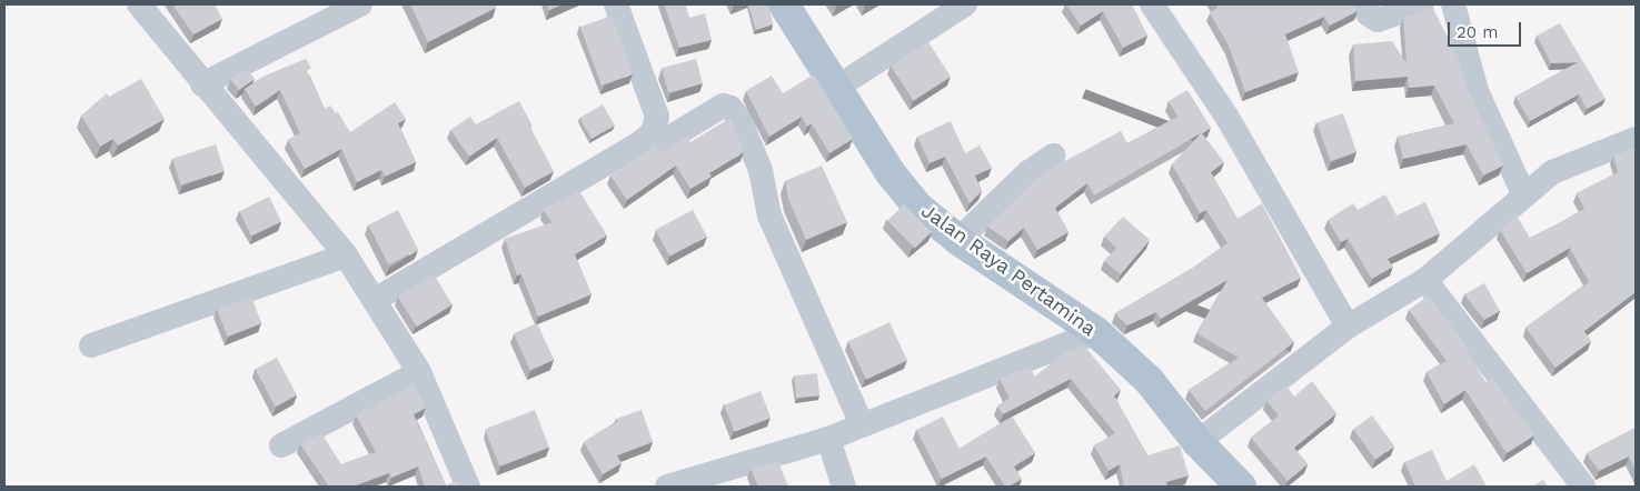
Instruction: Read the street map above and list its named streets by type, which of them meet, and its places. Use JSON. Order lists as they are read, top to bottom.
{
  "streets": {
    "main road": ["Jalan Raya Pertamina"]
  },
  "scale_bar": "20 m"
}
